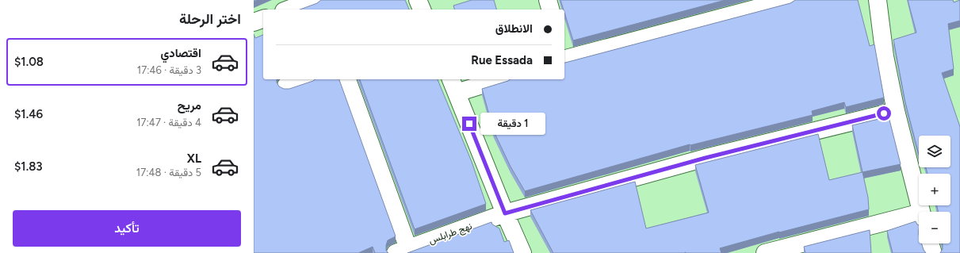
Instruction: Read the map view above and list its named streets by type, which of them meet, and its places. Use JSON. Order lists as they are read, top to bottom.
{
  "streets": {
    "street": ["نهج طرابلس"]
  },
  "page": {
    "heading": "اختر الرحلة",
    "banner": ["الانطلاق", "Rue Essada"],
    "list": [
      {
        "name": "اقتصادي",
        "note": "3 دقيقة · 17:46",
        "value": "$1.08"
      },
      {
        "name": "مريح",
        "note": "4 دقيقة · 17:47",
        "value": "$1.46"
      },
      {
        "name": "XL",
        "note": "5 دقيقة · 17:48",
        "value": "$1.83"
      }
    ],
    "bubble": "1 دقيقة",
    "map_buttons": ["+", "−"],
    "buttons": "تأكيد"
  }
}
